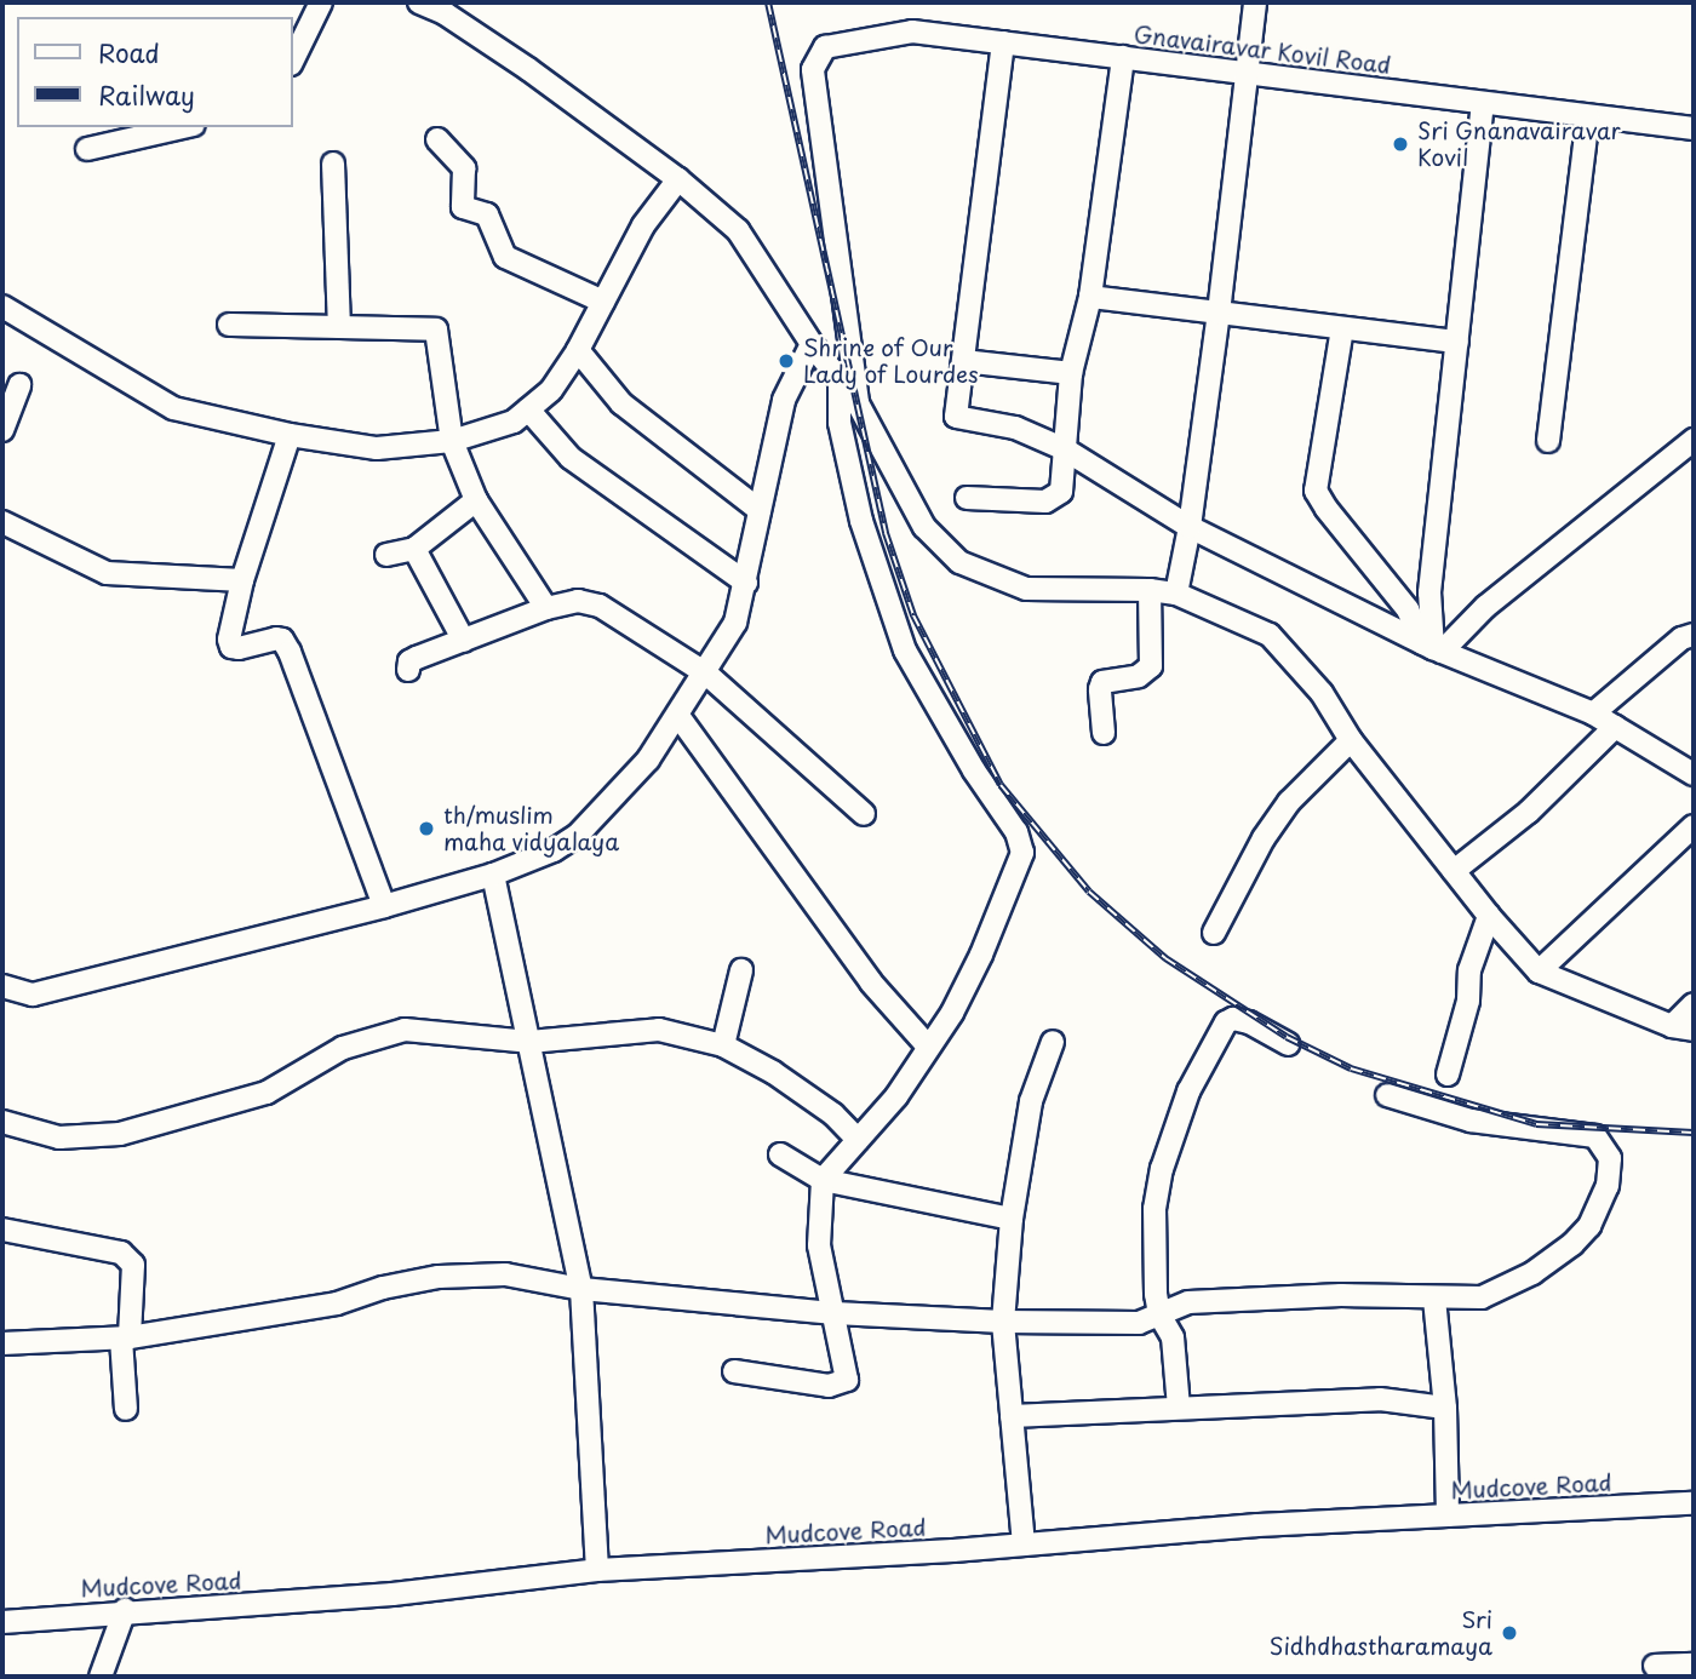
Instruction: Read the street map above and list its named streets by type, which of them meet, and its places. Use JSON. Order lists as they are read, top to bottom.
{
  "streets": {
    "street": ["Gnavairavar Kovil Road", "Mudcove Road"]
  },
  "places": [
    "Sri Gnanavairavar Kovil",
    "Shrine of Our Lady of Lourdes",
    "th/muslim maha vidyalaya",
    "Sri Sidhdhastharamaya"
  ],
  "legend": ["Road", "Railway"]
}
